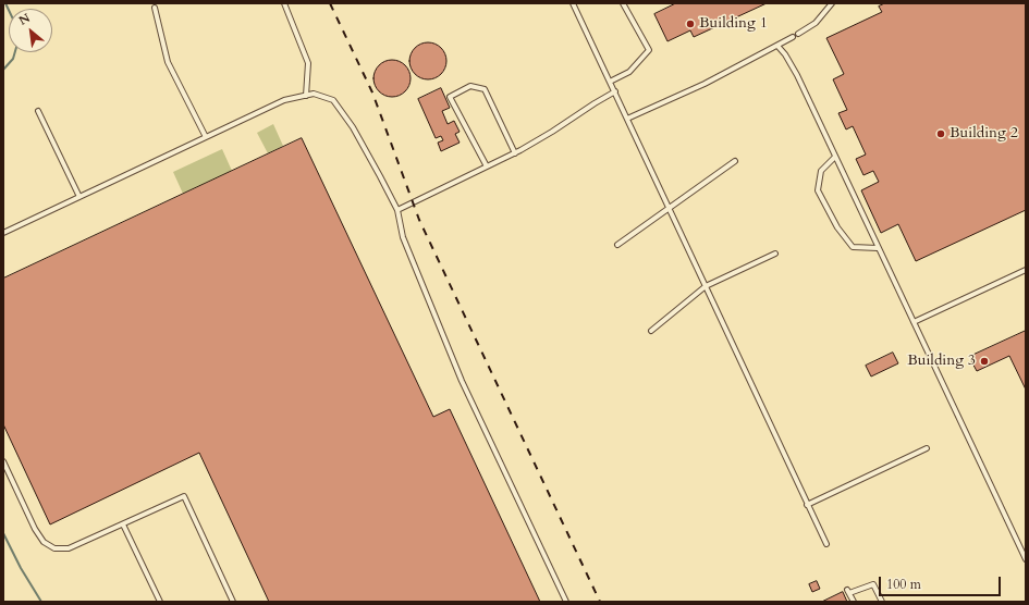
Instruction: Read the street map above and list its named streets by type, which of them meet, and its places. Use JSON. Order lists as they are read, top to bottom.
{
  "places": ["Building 1", "Building 2", "Building 3"],
  "scale_bar": "100 m",
  "north": "top left"
}
